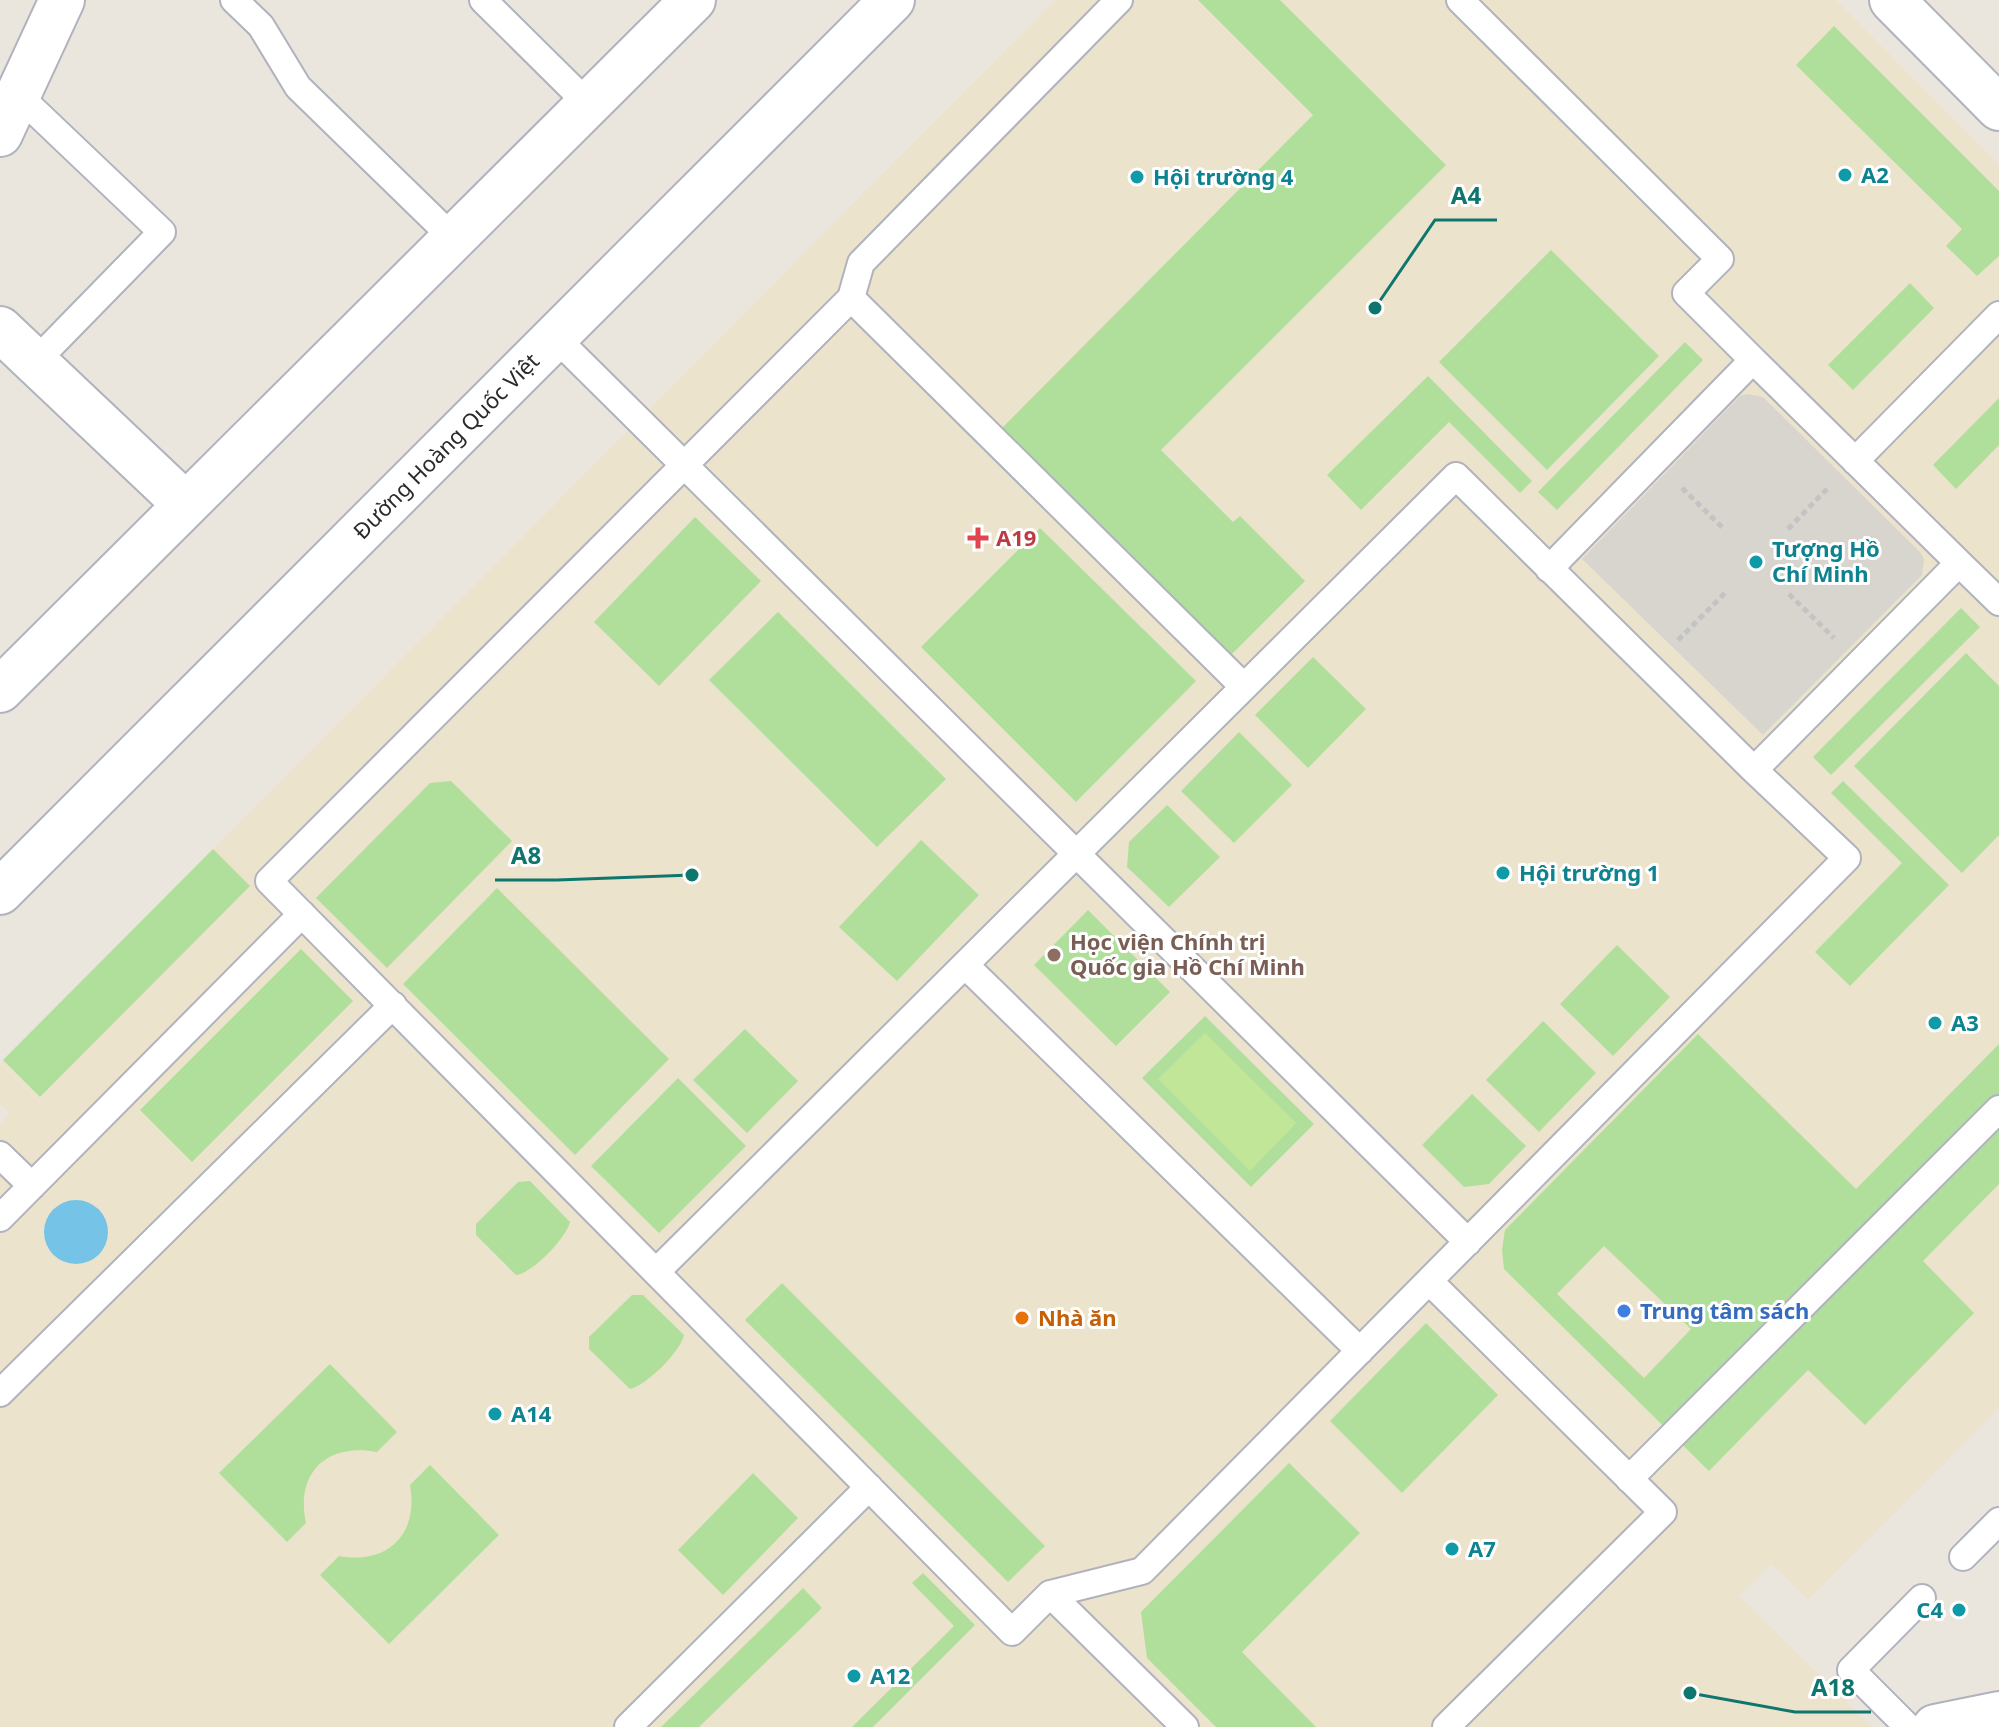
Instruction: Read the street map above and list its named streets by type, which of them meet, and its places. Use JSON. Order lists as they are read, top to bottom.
{
  "streets": {
    "main road": ["Đường Hoàng Quốc Việt"]
  },
  "places": {
    "other": [
      "A2",
      "Hội trường 4",
      "A4",
      "Tượng Hồ Chí Minh",
      "Hội trường 1",
      "A8",
      "Học viện Chính trị Quốc gia Hồ Chí Minh",
      "A3",
      "Trung tâm sách",
      "Nhà ăn",
      "A14",
      "A7",
      "C4",
      "A12",
      "A18"
    ],
    "health": ["A19"]
  }
}
